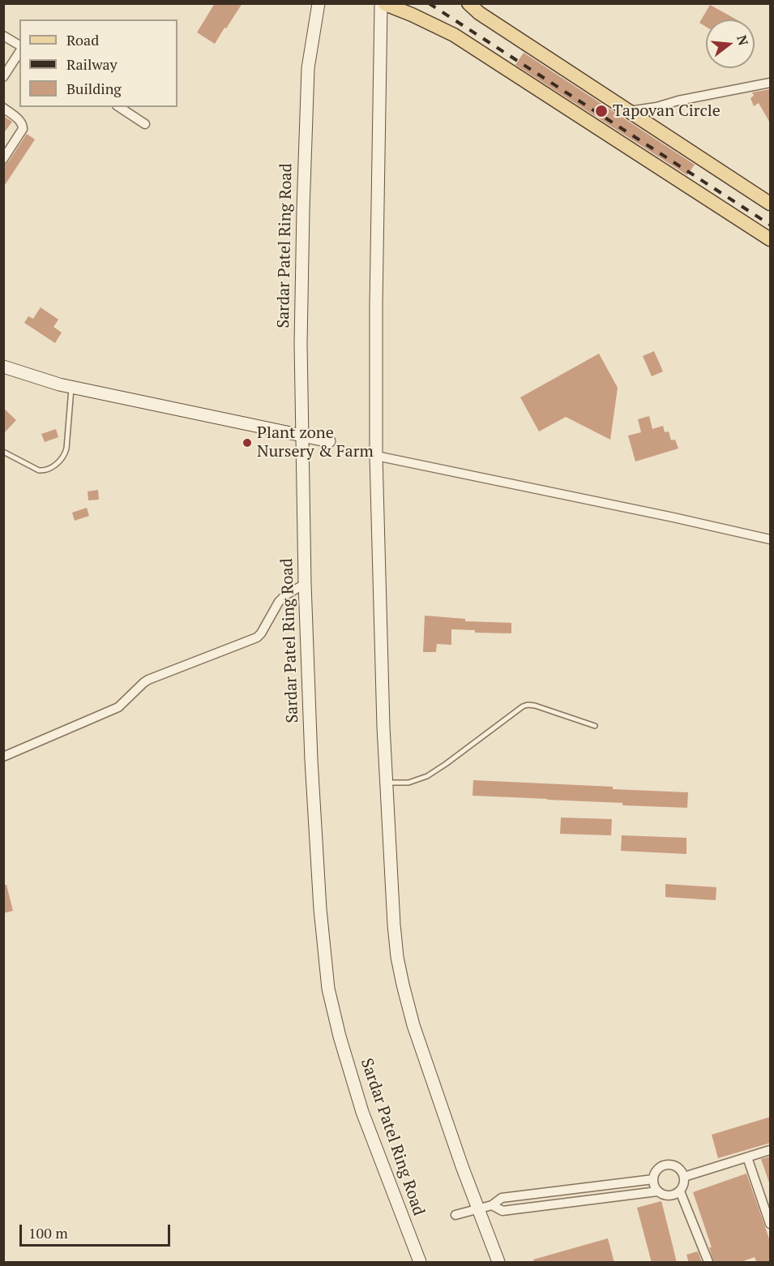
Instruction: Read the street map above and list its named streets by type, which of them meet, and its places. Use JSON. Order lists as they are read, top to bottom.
{
  "streets": {
    "street": ["Sardar Patel Ring Road"]
  },
  "places": ["Tapovan Circle", "Plant zone Nursery & Farm"],
  "legend": ["Road", "Railway", "Building"],
  "scale_bar": "100 m",
  "north": "right"
}
